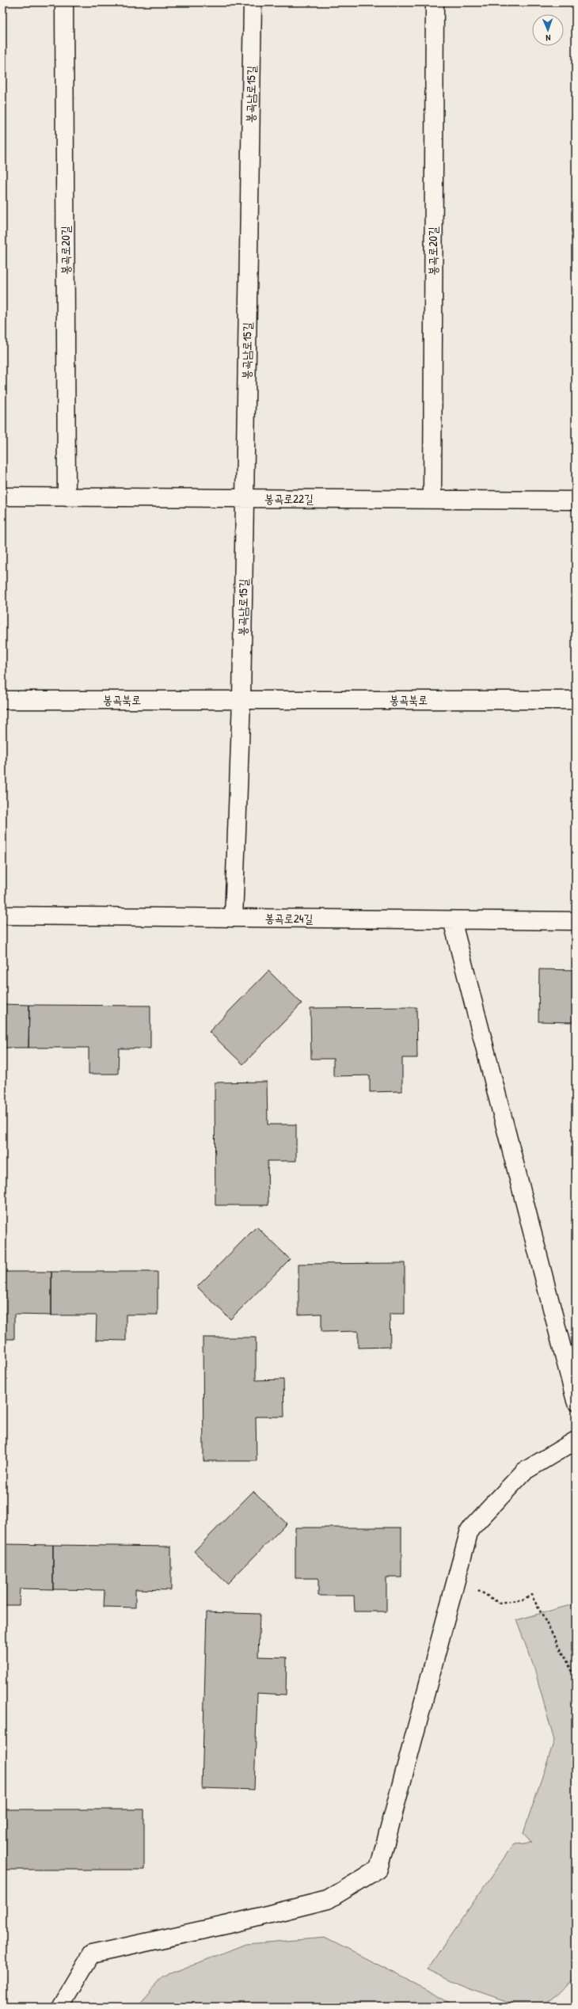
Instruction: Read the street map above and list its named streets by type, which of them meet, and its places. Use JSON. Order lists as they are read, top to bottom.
{
  "streets": {
    "street": [
      "봉곡남로15길",
      "봉곡로20길",
      "봉곡로22길",
      "봉곡북로",
      "봉곡로24길"
    ]
  },
  "crossings": [
    ["봉곡남로15길", "봉곡로22길"],
    ["봉곡남로15길", "봉곡북로"],
    ["봉곡로20길", "봉곡로22길"]
  ],
  "north": "bottom"
}
